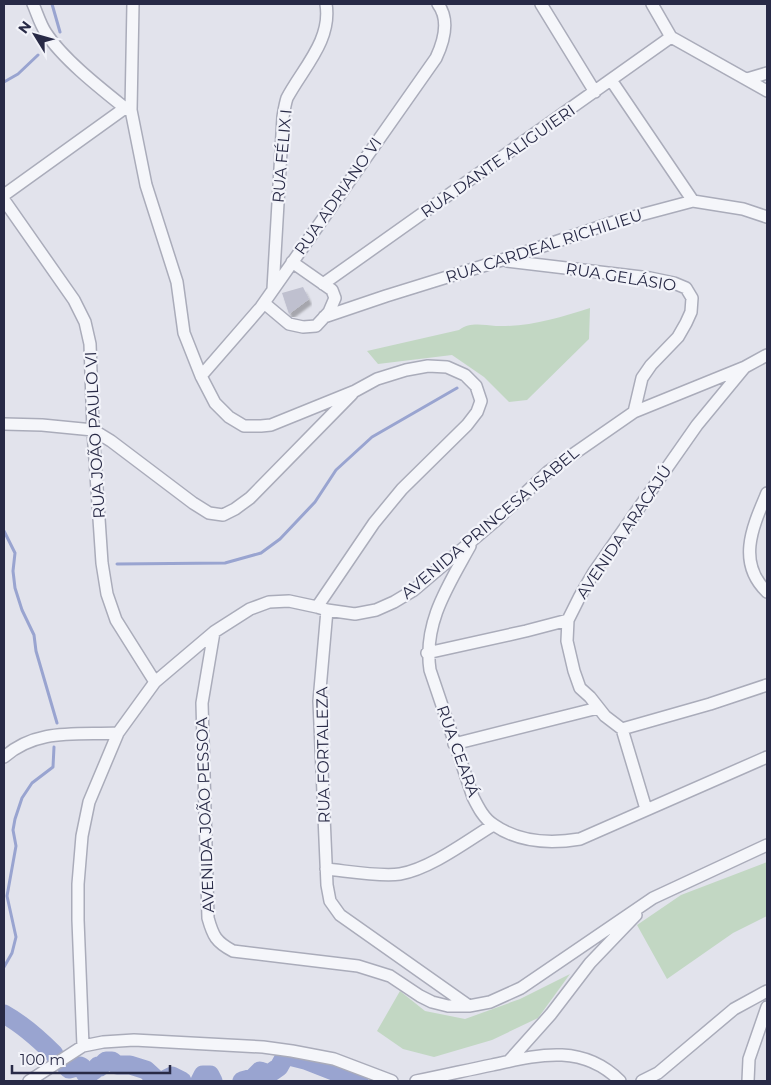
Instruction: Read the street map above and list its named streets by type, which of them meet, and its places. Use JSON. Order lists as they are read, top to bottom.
{
  "streets": {
    "street": [
      "RUA FÉLIX I",
      "RUA DANTE ALIGUIERI",
      "RUA ADRIANO VI",
      "RUA CARDEAL RICHILIEU",
      "RUA GELÁSIO",
      "RUA JOÃO PAULO VI",
      "AVENIDA PRINCESA ISABEL",
      "AVENIDA ARACAJÚ",
      "RUA CEARÁ",
      "RUA FORTALEZA",
      "AVENIDA JOÃO PESSOA"
    ]
  },
  "crossings": [
    ["RUA FÉLIX I", "RUA DANTE ALIGUIERI"],
    ["RUA FÉLIX I", "RUA ADRIANO VI"],
    ["RUA FÉLIX I", "RUA CARDEAL RICHILIEU"],
    ["RUA DANTE ALIGUIERI", "RUA ADRIANO VI"],
    ["RUA DANTE ALIGUIERI", "RUA CARDEAL RICHILIEU"],
    ["RUA ADRIANO VI", "RUA CARDEAL RICHILIEU"],
    ["RUA CARDEAL RICHILIEU", "RUA GELÁSIO"],
    ["RUA GELÁSIO", "AVENIDA PRINCESA ISABEL"],
    ["RUA JOÃO PAULO VI", "AVENIDA PRINCESA ISABEL"],
    ["AVENIDA PRINCESA ISABEL", "AVENIDA ARACAJÚ"],
    ["AVENIDA PRINCESA ISABEL", "RUA CEARÁ"],
    ["AVENIDA PRINCESA ISABEL", "RUA FORTALEZA"],
    ["AVENIDA PRINCESA ISABEL", "AVENIDA JOÃO PESSOA"],
    ["RUA FORTALEZA", "AVENIDA JOÃO PESSOA"]
  ],
  "scale_bar": "100 m",
  "north": "top left"
}
